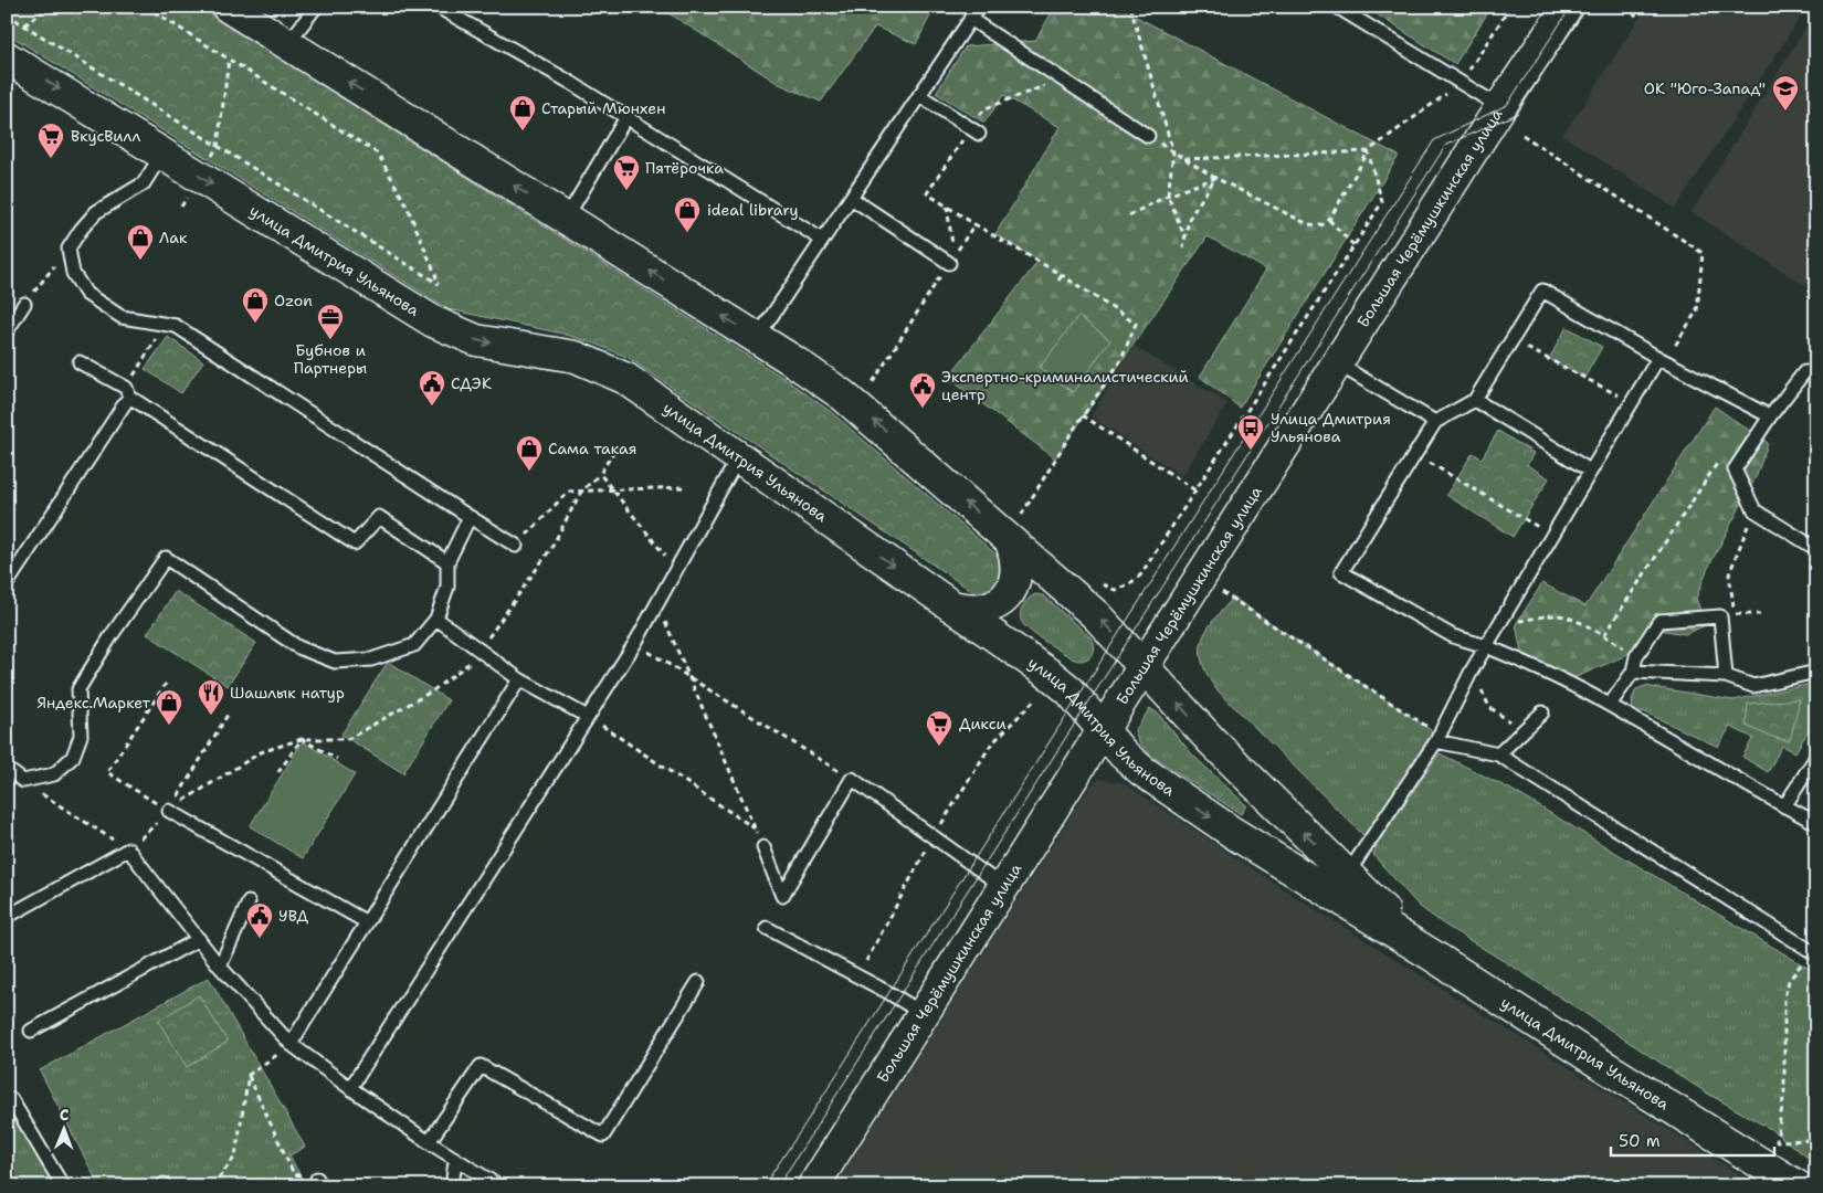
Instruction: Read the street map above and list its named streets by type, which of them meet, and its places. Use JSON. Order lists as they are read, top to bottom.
{
  "streets": {
    "main road": ["Большая Черёмушкинская улица", "улица Дмитрия Ульянова"]
  },
  "crossings": [
    ["Большая Черёмушкинская улица", "улица Дмитрия Ульянова"]
  ],
  "places": {
    "school or university": ["ОК \"Юго-Запад\""],
    "shop": [
      "Старый Мюнхен",
      "ideal library",
      "Лак",
      "Ozon",
      "Сама такая",
      "Яндекс.Маркет"
    ],
    "supermarket": ["ВкусВилл", "Пятёрочка", "Дикси"],
    "office": ["Бубнов и Партнеры"],
    "public building": ["СДЭК", "Экспертно-криминалистический центр", "УВД"],
    "bus stop": ["Улица Дмитрия Ульянова"],
    "restaurant": ["Шашлык натур"]
  },
  "scale_bar": "50 m",
  "north": "top"
}
